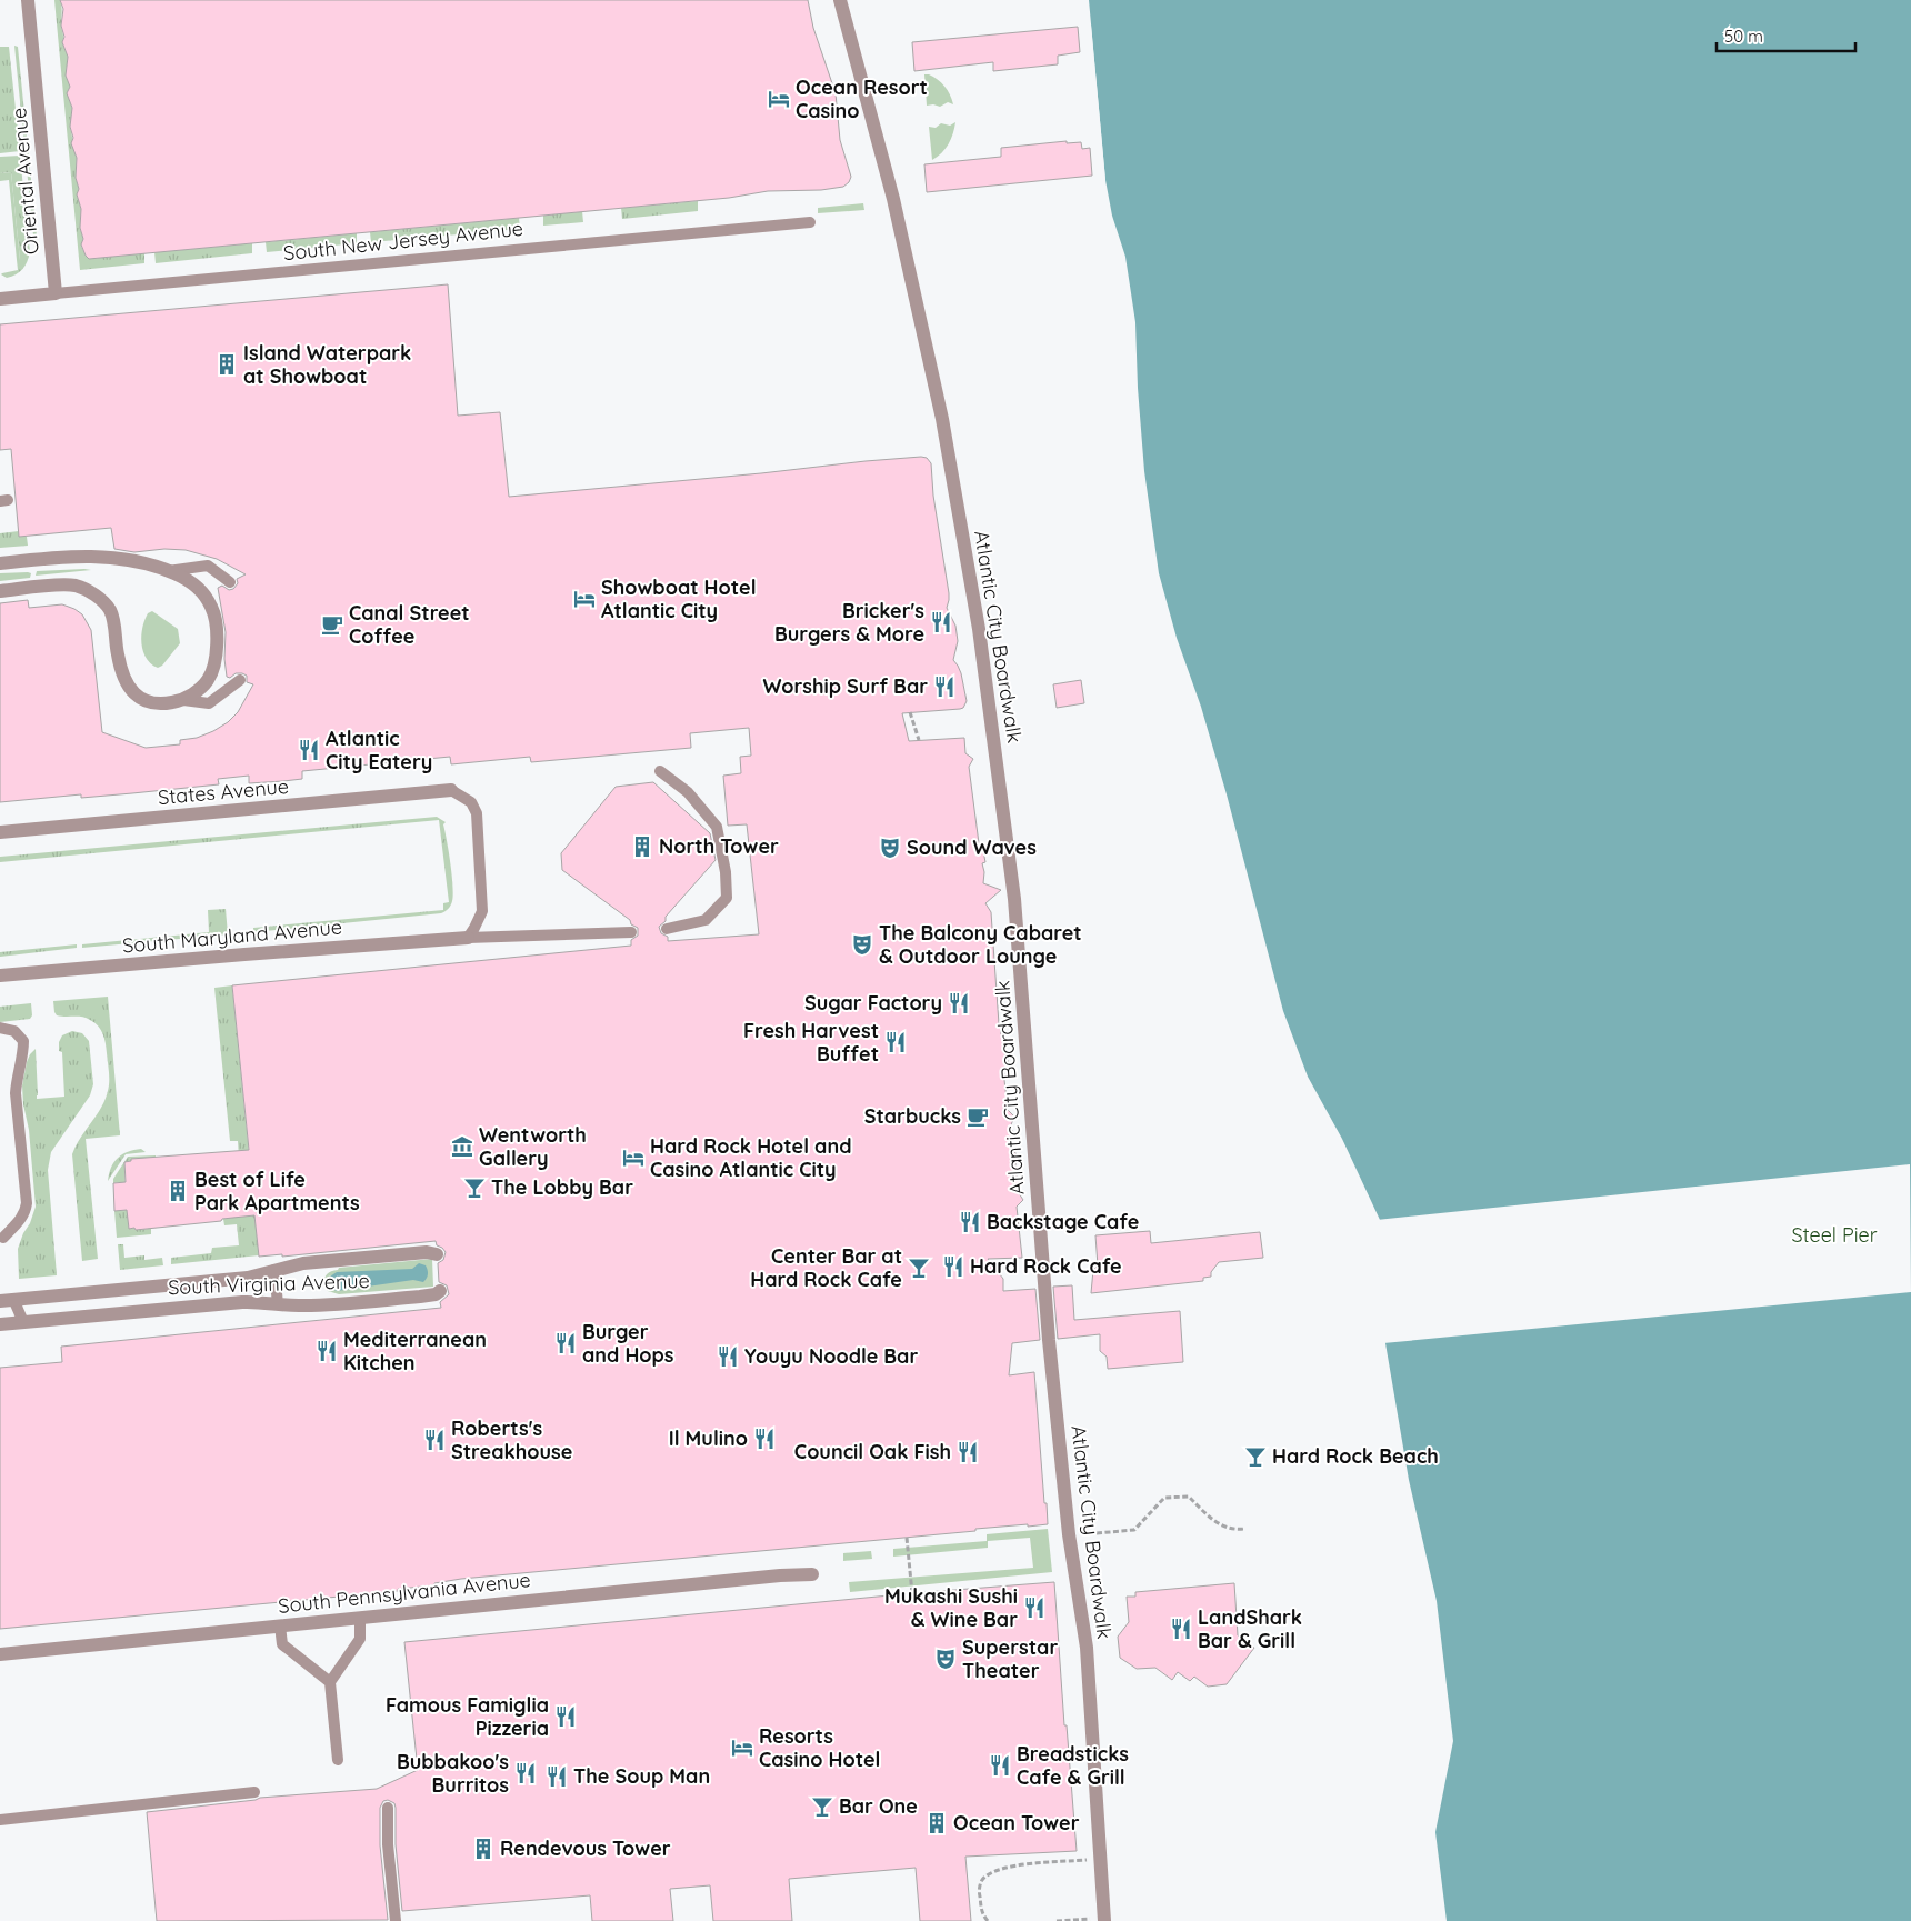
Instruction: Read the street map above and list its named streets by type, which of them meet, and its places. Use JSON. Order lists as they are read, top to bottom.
{
  "streets": {
    "street": [
      "Oriental Avenue",
      "South New Jersey Avenue",
      "Atlantic City Boardwalk",
      "States Avenue",
      "South Maryland Avenue",
      "South Virginia Avenue",
      "South Pennsylvania Avenue"
    ]
  },
  "crossings": [
    ["Oriental Avenue", "South New Jersey Avenue"]
  ],
  "parks": ["Steel Pier"],
  "places": {
    "hotel": [
      "Ocean Resort Casino",
      "Showboat Hotel Atlantic City",
      "Hard Rock Hotel and Casino Atlantic City",
      "Resorts Casino Hotel"
    ],
    "building": [
      "Island Waterpark at Showboat",
      "North Tower",
      "Best of Life Park Apartments",
      "Ocean Tower",
      "Rendevous Tower"
    ],
    "restaurant": [
      "Bricker's Burgers & More",
      "Worship Surf Bar",
      "Atlantic City Eatery",
      "Sugar Factory",
      "Fresh Harvest Buffet",
      "Backstage Cafe",
      "Hard Rock Cafe",
      "Burger and Hops",
      "Mediterranean Kitchen",
      "Youyu Noodle Bar",
      "Il Mulino",
      "Roberts's Streakhouse",
      "Council Oak Fish",
      "Mukashi Sushi & Wine Bar",
      "LandShark Bar & Grill",
      "Famous Famiglia Pizzeria",
      "Breadsticks Cafe & Grill",
      "Bubbakoo's Burritos",
      "The Soup Man"
    ],
    "cafe": ["Canal Street Coffee", "Starbucks"],
    "theatre": ["Sound Waves", "The Balcony Cabaret & Outdoor Lounge", "Superstar Theater"],
    "museum": ["Wentworth Gallery"],
    "bar": [
      "The Lobby Bar",
      "Center Bar at Hard Rock Cafe",
      "Hard Rock Beach",
      "Bar One"
    ]
  },
  "scale_bar": "50 m"
}
